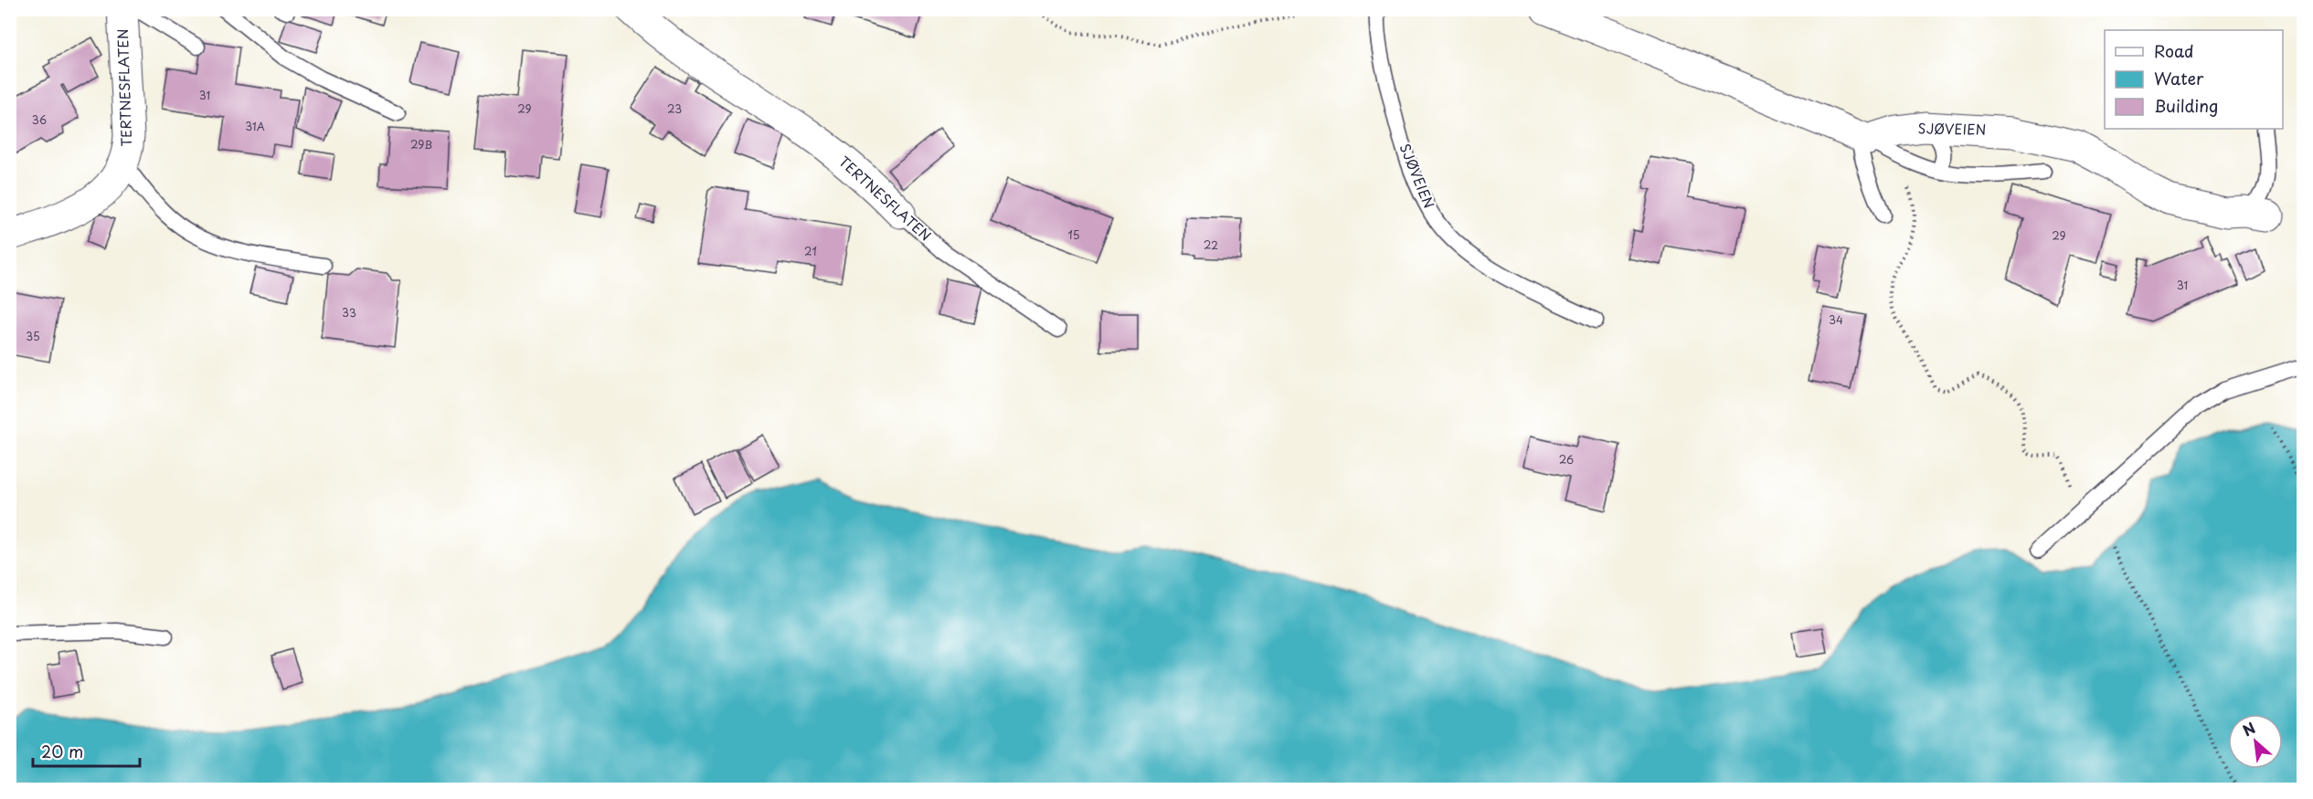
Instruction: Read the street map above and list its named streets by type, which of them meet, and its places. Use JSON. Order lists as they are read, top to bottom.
{
  "streets": {
    "street": ["TERTNESFLATEN", "SJØVEIEN"]
  },
  "house_numbers": [
    "31",
    "29",
    "23",
    "36",
    "31A",
    "29B",
    "15",
    "29",
    "22",
    "21",
    "31",
    "33",
    "34",
    "35",
    "26"
  ],
  "legend": ["Road", "Water", "Building"],
  "scale_bar": "20 m",
  "north": "top left"
}
